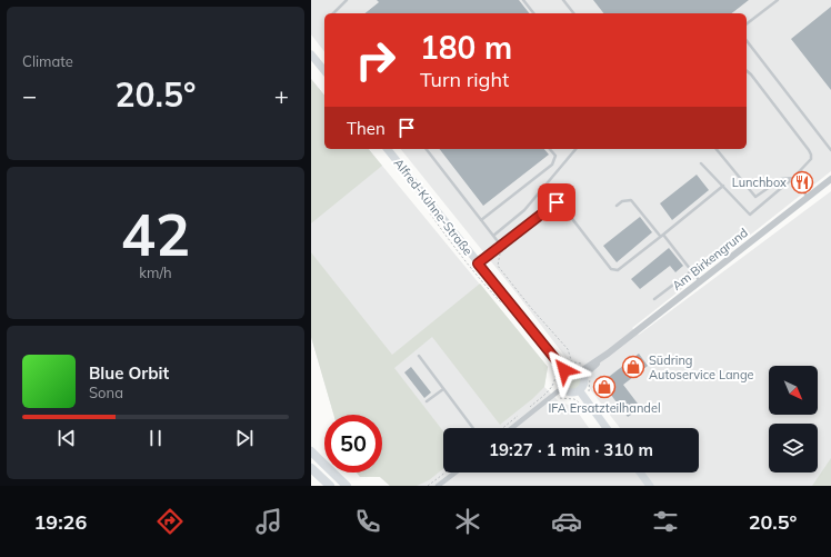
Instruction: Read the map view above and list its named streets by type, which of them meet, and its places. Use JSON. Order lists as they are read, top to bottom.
{
  "streets": {
    "main road": ["Alfred-Kühne-Straße"],
    "street": ["Am Birkengrund"]
  },
  "crossings": [
    ["Alfred-Kühne-Straße", "Am Birkengrund"]
  ],
  "places": {
    "restaurant": ["Lunchbox"],
    "shop": ["Südring Autoservice Lange", "IFA Ersatzteilhandel"]
  },
  "north": "bottom right",
  "page": {
    "tile": [
      "Climate",
      ["42", "km/h"]
    ],
    "turn": ["180 m", "Turn right"],
    "heat": ["−", "20.5°", "+"],
    "then": "Then",
    "song": ["Blue Orbit", "Sona"],
    "limit": "50",
    "trip": "19:27 · 1 min · 310 m",
    "tabs": ["19:26", "20.5°"]
  }
}
